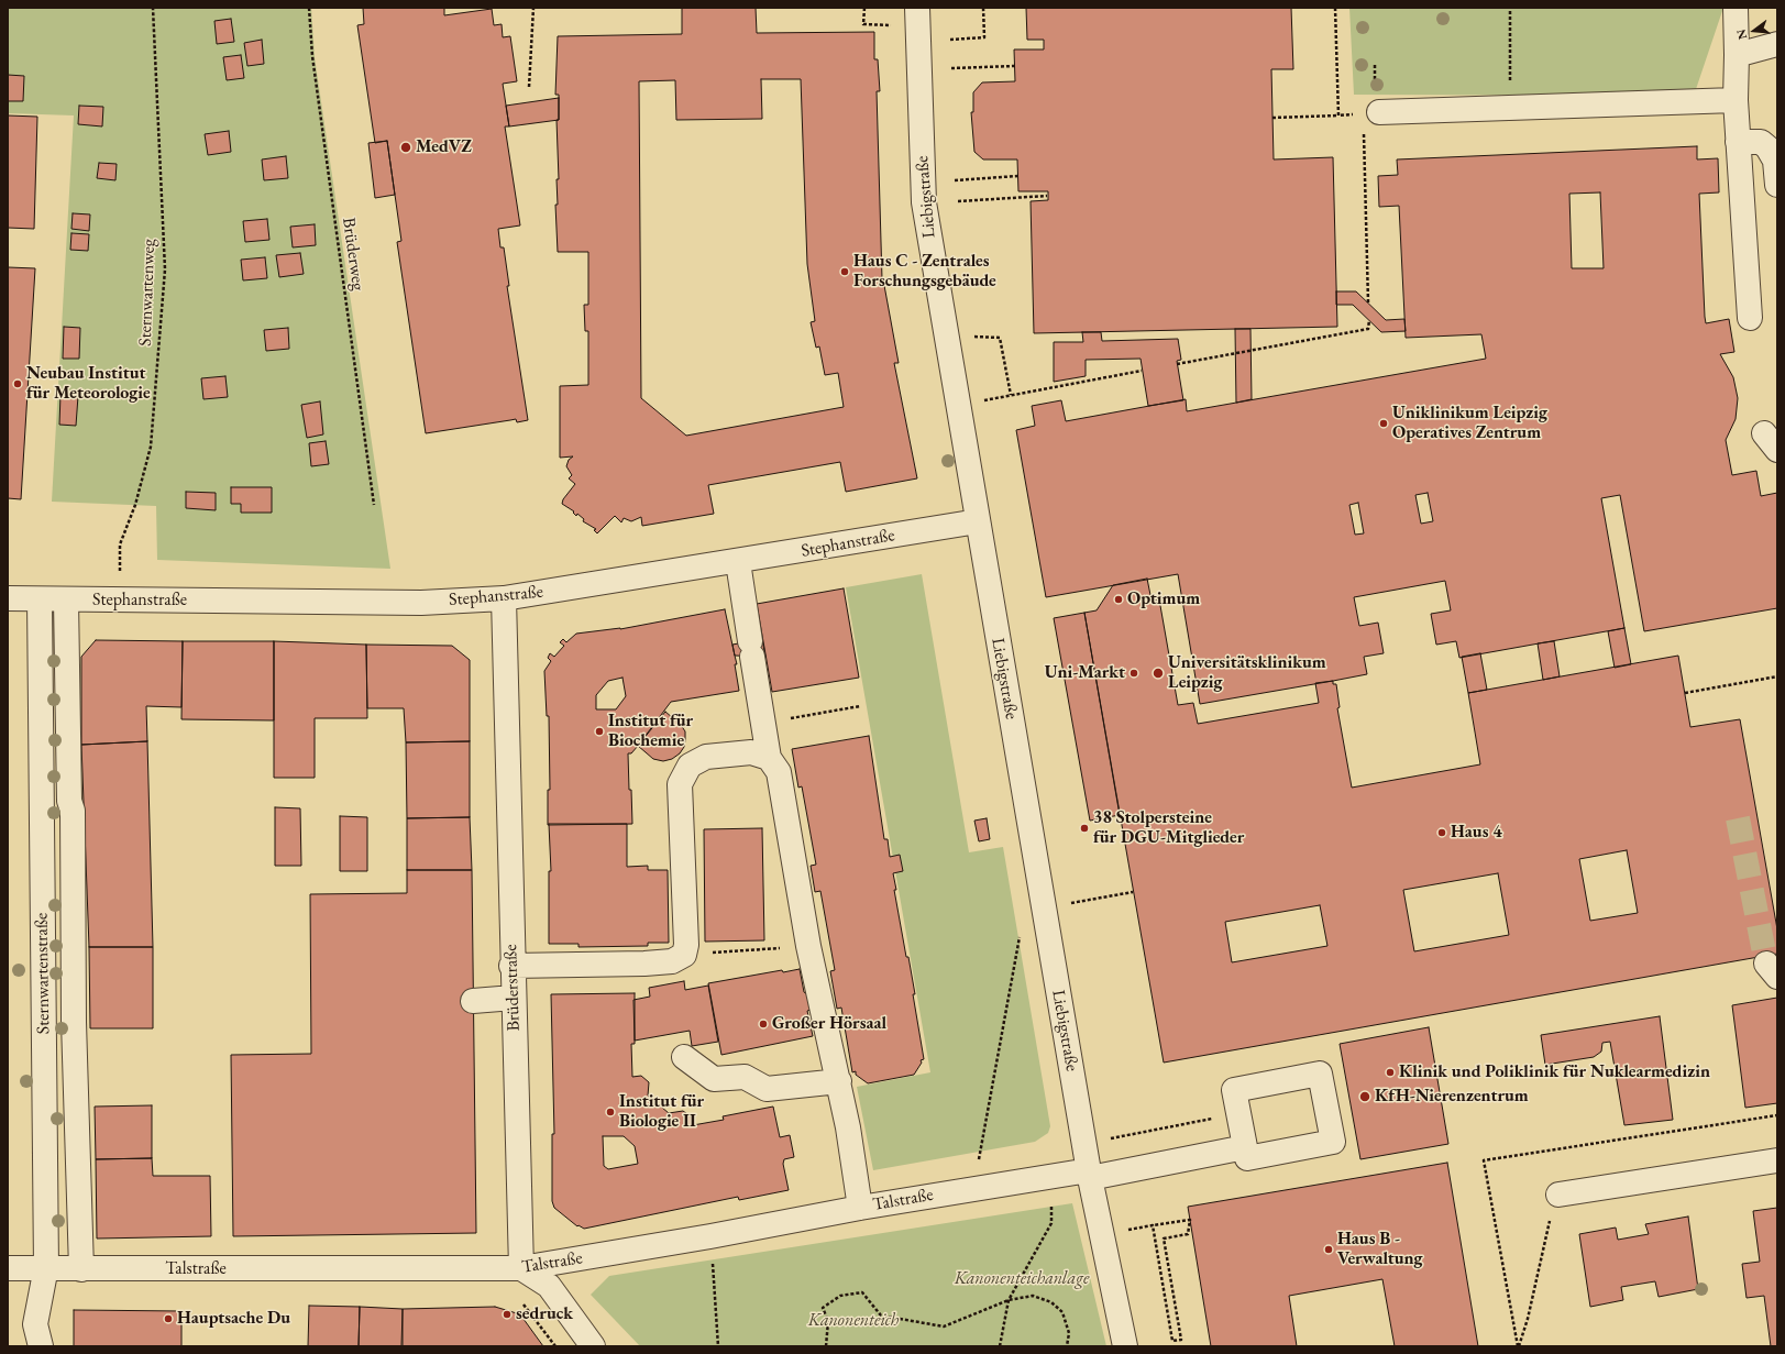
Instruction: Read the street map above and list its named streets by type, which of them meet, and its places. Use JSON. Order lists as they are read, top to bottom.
{
  "streets": {
    "street": [
      "Liebigstraße",
      "Stephanstraße",
      "Sternwartenstraße",
      "Brüderstraße",
      "Talstraße"
    ],
    "path": ["Brüderweg", "Sternwartenweg"]
  },
  "crossings": [
    ["Liebigstraße", "Stephanstraße"],
    ["Liebigstraße", "Talstraße"],
    ["Sternwartenweg", "Stephanstraße"],
    ["Stephanstraße", "Sternwartenstraße"],
    ["Stephanstraße", "Brüderstraße"],
    ["Sternwartenstraße", "Talstraße"],
    ["Brüderstraße", "Talstraße"]
  ],
  "parks": ["Kanonenteichanlage", "Kanonenteich"],
  "places": [
    "MedVZ",
    "Haus C - Zentrales Forschungsgebäude",
    "Neubau Institut für Meteorologie",
    "Uniklinikum Leipzig Operatives Zentrum",
    "Optimum",
    "Uni-Markt",
    "Universitätsklinikum Leipzig",
    "Institut für Biochemie",
    "38 Stolpersteine für DGU-Mitglieder",
    "Haus 4",
    "Großer Hörsaal",
    "Klinik und Poliklinik für Nuklearmedizin",
    "KfH-Nierenzentrum",
    "Institut für Biologie II",
    "Haus B - Verwaltung",
    "sedruck",
    "Hauptsache Du"
  ],
  "north": "left"
}
